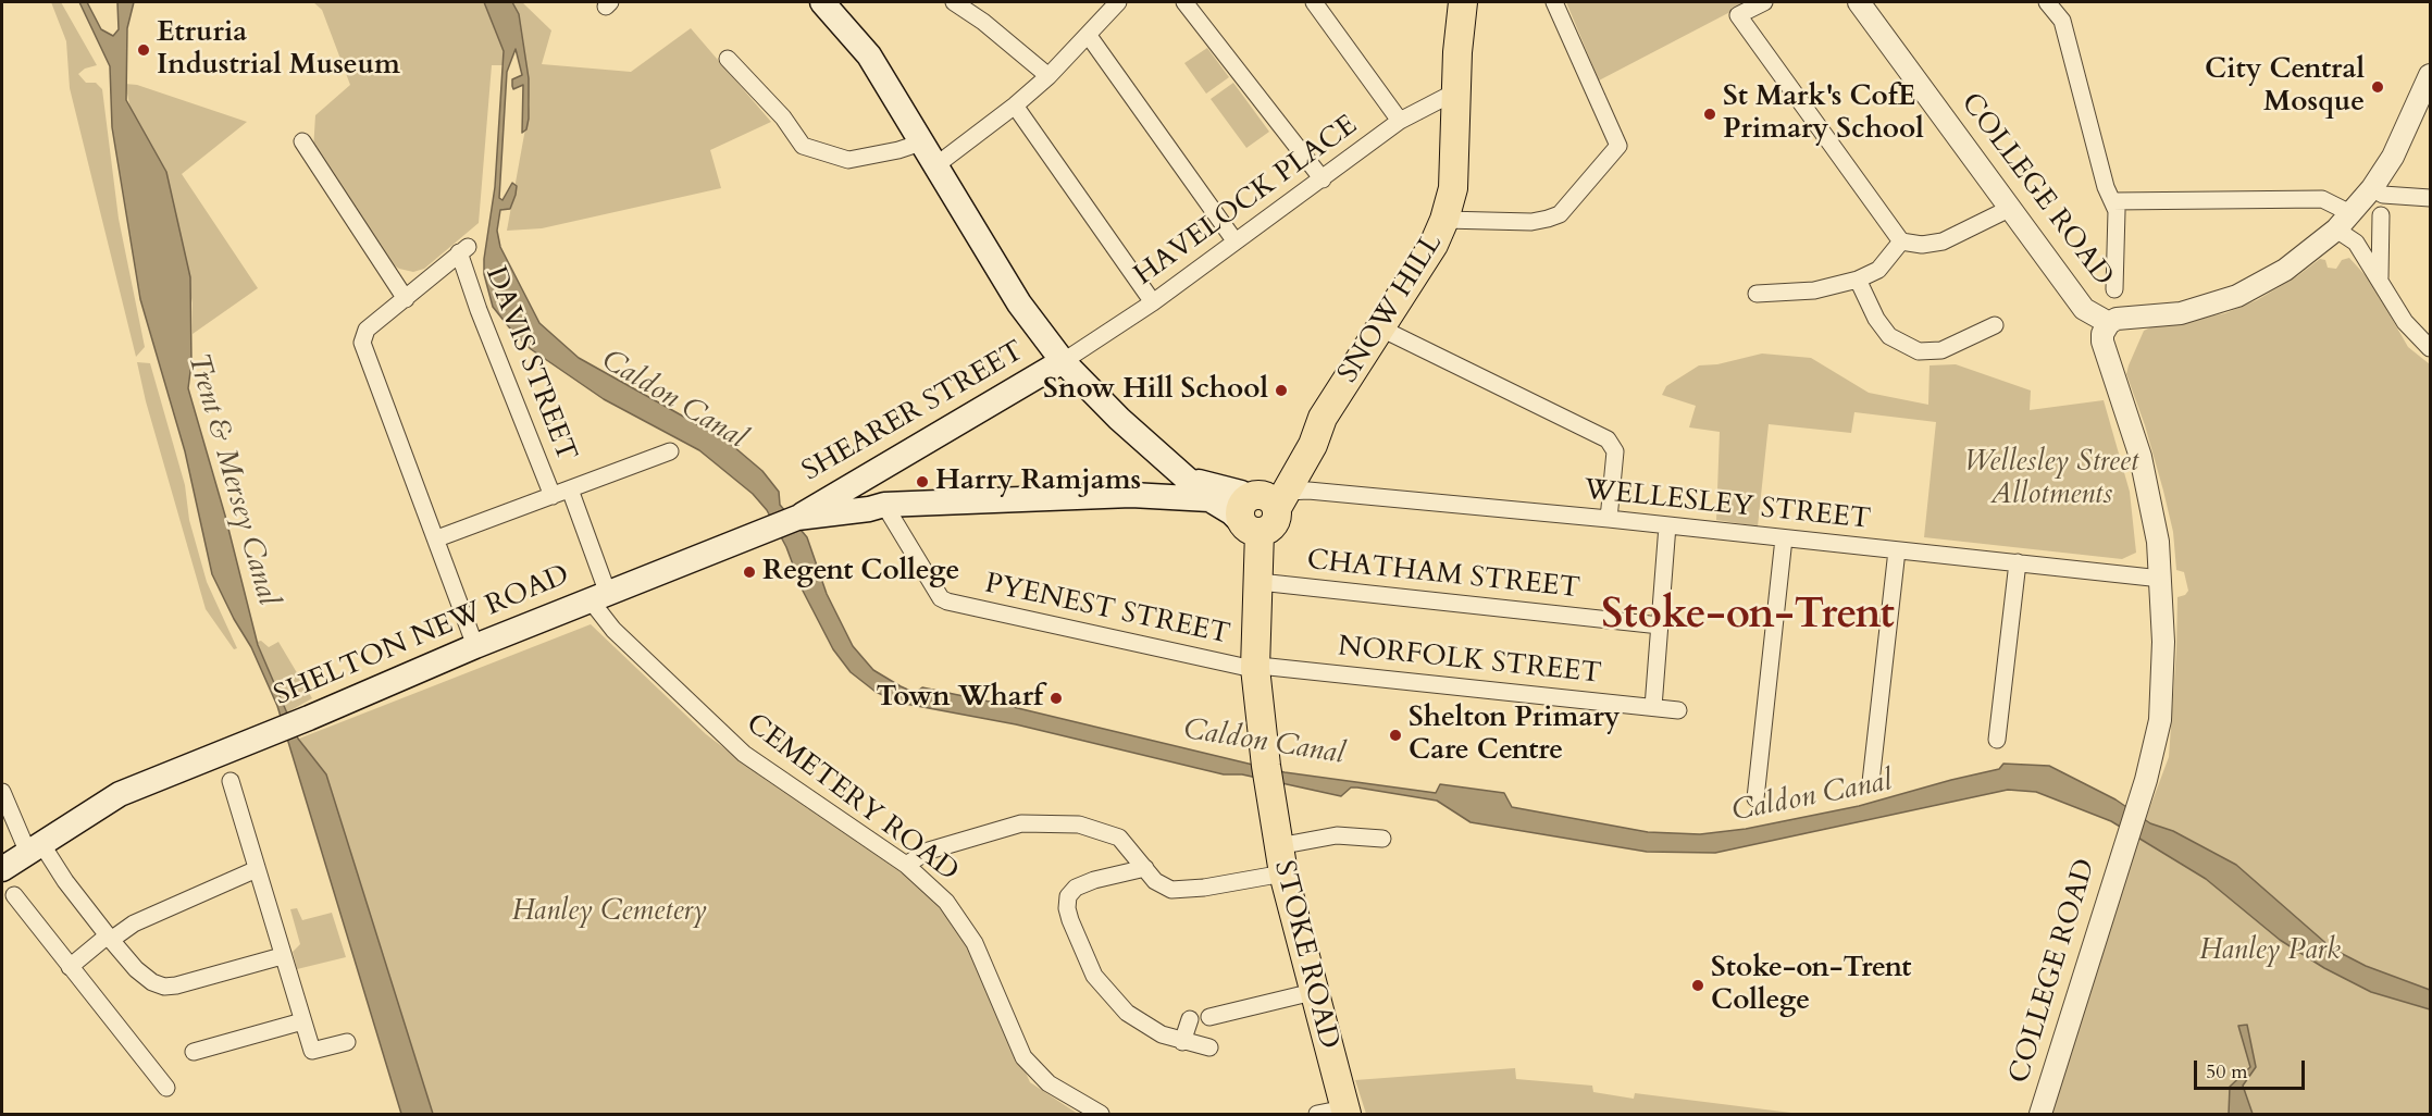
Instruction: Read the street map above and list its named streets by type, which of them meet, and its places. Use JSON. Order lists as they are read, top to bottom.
{
  "streets": {
    "main road": [
      "SNOW HILL",
      "SHEARER STREET",
      "SHELTON NEW ROAD",
      "STOKE ROAD"
    ],
    "street": [
      "COLLEGE ROAD",
      "HAVELOCK PLACE",
      "DAVIS STREET",
      "WELLESLEY STREET",
      "CHATHAM STREET",
      "PYENEST STREET",
      "NORFOLK STREET",
      "CEMETERY ROAD"
    ]
  },
  "crossings": [
    ["COLLEGE ROAD", "WELLESLEY STREET"],
    ["HAVELOCK PLACE", "SNOW HILL"],
    ["HAVELOCK PLACE", "SHEARER STREET"],
    ["SNOW HILL", "WELLESLEY STREET"],
    ["SNOW HILL", "STOKE ROAD"],
    ["DAVIS STREET", "SHELTON NEW ROAD"],
    ["DAVIS STREET", "CEMETERY ROAD"],
    ["SHEARER STREET", "SHELTON NEW ROAD"],
    ["WELLESLEY STREET", "STOKE ROAD"],
    ["CHATHAM STREET", "STOKE ROAD"],
    ["PYENEST STREET", "SHELTON NEW ROAD"],
    ["PYENEST STREET", "NORFOLK STREET"],
    ["PYENEST STREET", "STOKE ROAD"],
    ["SHELTON NEW ROAD", "CEMETERY ROAD"],
    ["NORFOLK STREET", "STOKE ROAD"]
  ],
  "districts": ["Stoke-on-Trent"],
  "water": ["Caldon Canal", "Trent & Mersey Canal"],
  "parks": ["Wellesley Street Allotments", "Hanley Cemetery", "Hanley Park"],
  "places": [
    "Etruria Industrial Museum",
    "City Central Mosque",
    "St Mark's CofE Primary School",
    "Snow Hill School",
    "Harry Ramjams",
    "Regent College",
    "Town Wharf",
    "Shelton Primary Care Centre",
    "Stoke-on-Trent College"
  ],
  "scale_bar": "50 m"
}
